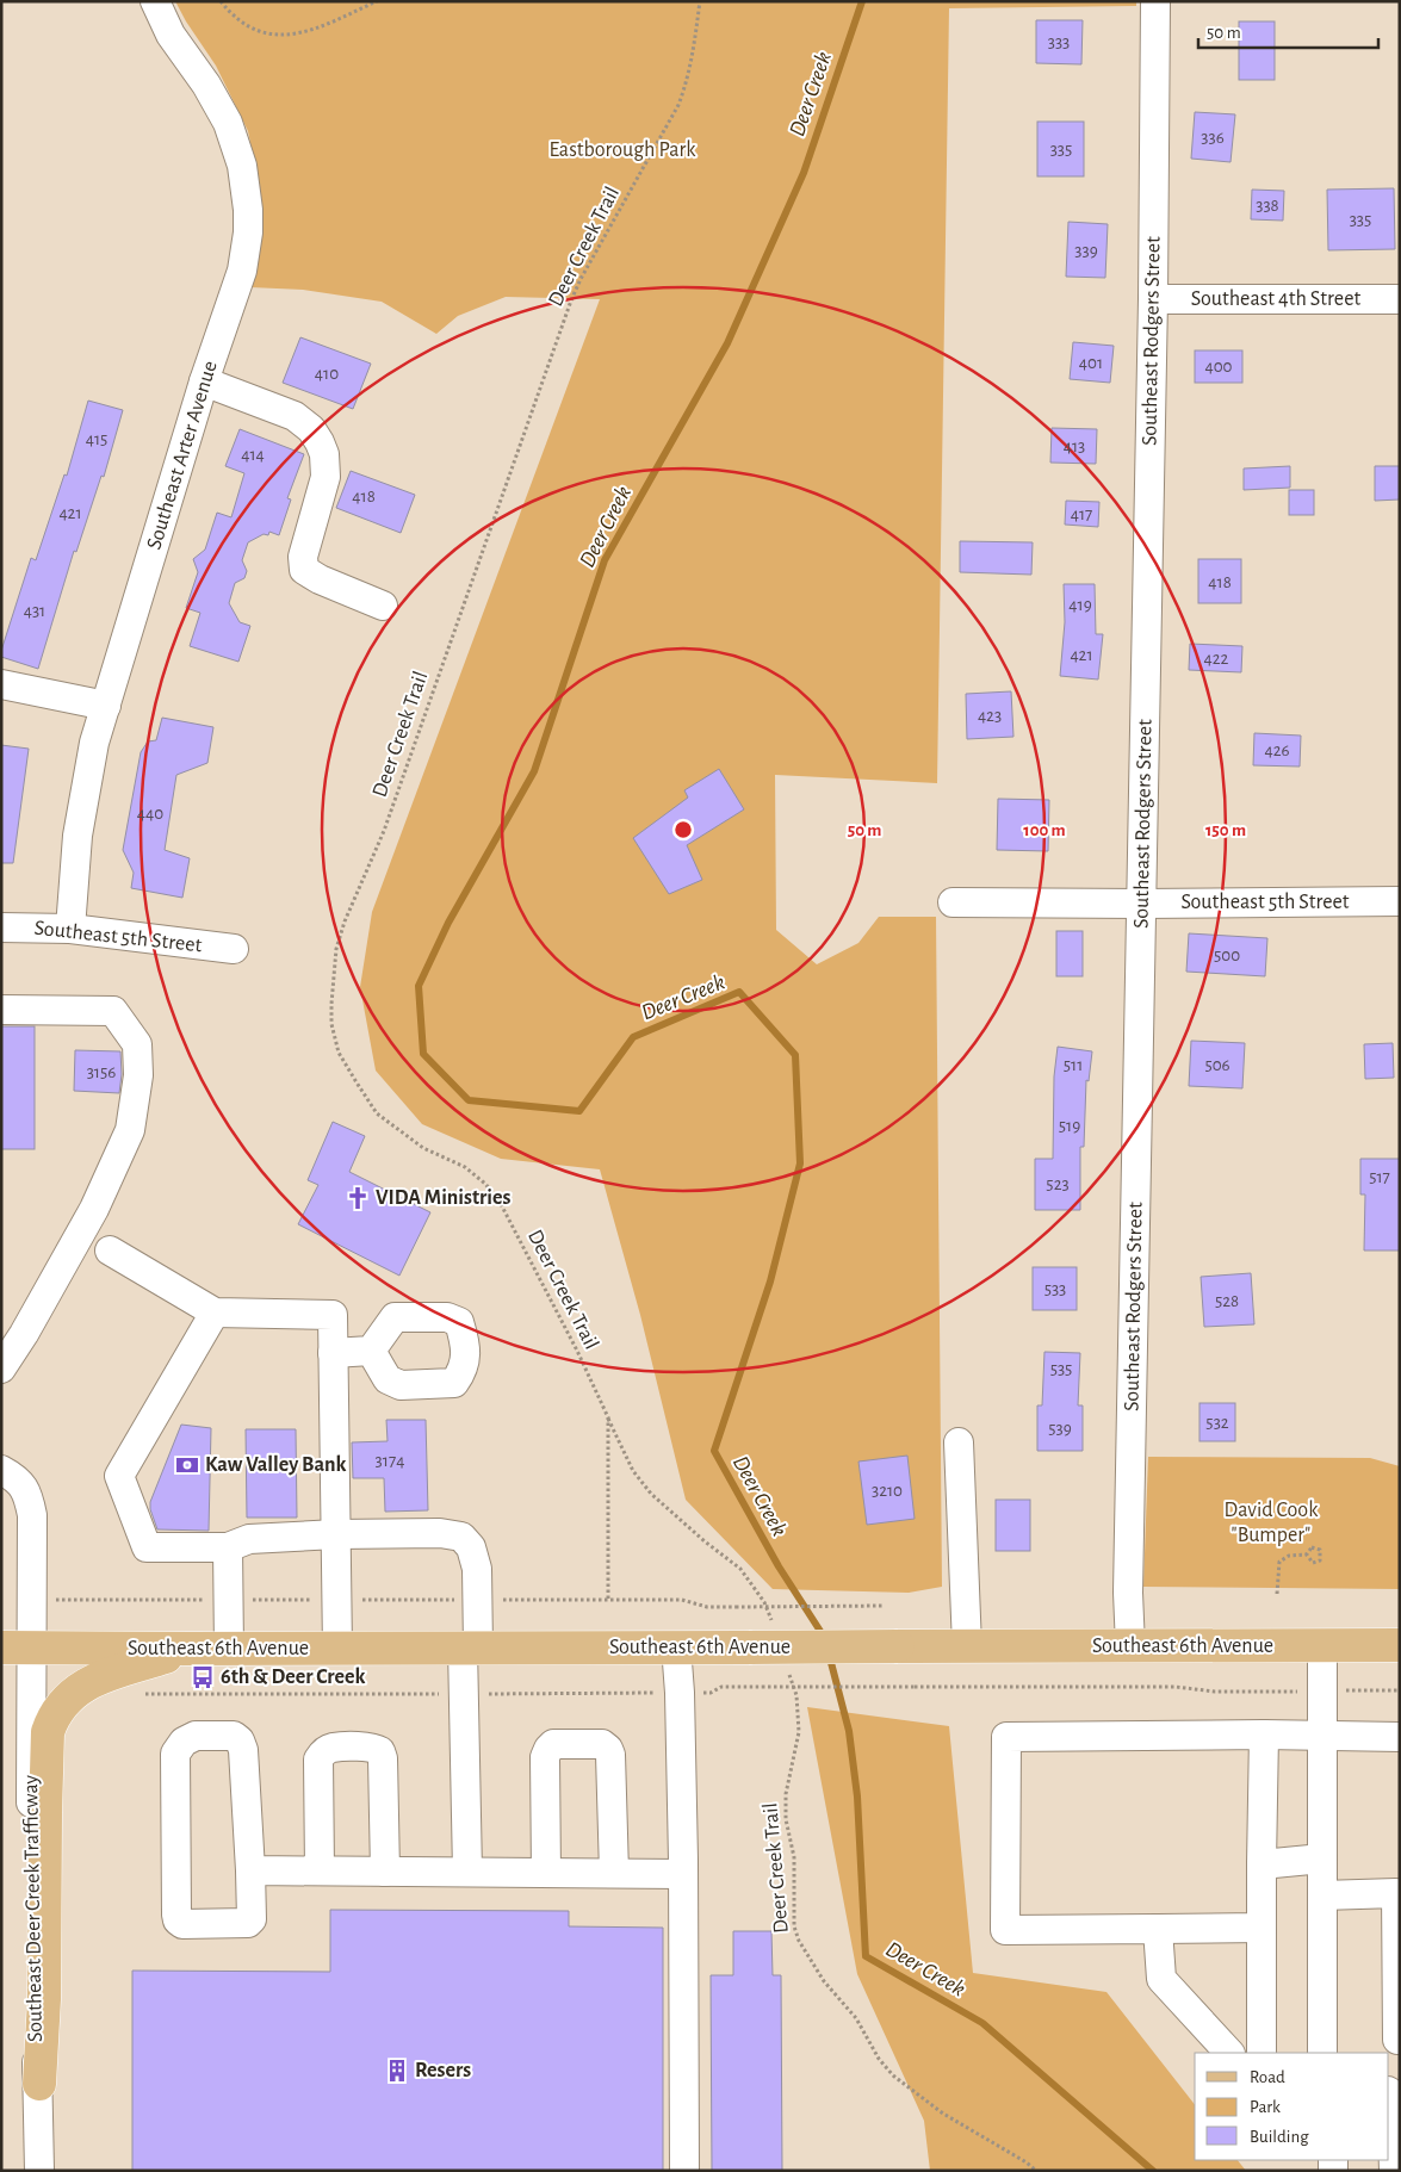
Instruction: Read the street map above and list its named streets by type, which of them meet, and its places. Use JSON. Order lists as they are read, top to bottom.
{
  "streets": {
    "main road": ["Southeast 6th Avenue"],
    "street": [
      "Southeast 4th Street",
      "Southeast Rodgers Street",
      "Southeast Arter Avenue",
      "Southeast 5th Street",
      "Southeast Deer Creek Trafficway"
    ],
    "path": ["Deer Creek Trail"]
  },
  "crossings": [
    ["Southeast 4th Street", "Southeast Rodgers Street"],
    ["Southeast Rodgers Street", "Southeast 5th Street"],
    ["Southeast Rodgers Street", "Southeast 6th Avenue"],
    ["Southeast Arter Avenue", "Southeast 5th Street"],
    ["Southeast 6th Avenue", "Southeast Deer Creek Trafficway"]
  ],
  "water": ["Deer Creek"],
  "parks": ["Eastborough Park", "David Cook \"Bumper\""],
  "places": {
    "church": ["VIDA Ministries"],
    "bank": ["Kaw Valley Bank"],
    "bus stop": ["6th & Deer Creek"],
    "building": ["Resers"]
  },
  "house_numbers": [
    "333",
    "336",
    "335",
    "338",
    "335",
    "339",
    "401",
    "400",
    "410",
    "415",
    "413",
    "414",
    "418",
    "421",
    "417",
    "418",
    "419",
    "431",
    "421",
    "422",
    "423",
    "426",
    "440",
    "500",
    "511",
    "506",
    "3156",
    "519",
    "517",
    "523",
    "533",
    "528",
    "535",
    "532",
    "539",
    "3174",
    "3210"
  ],
  "legend": ["Road", "Park", "Building"],
  "scale_bar": "50 m",
  "rings": ["50 m", "100 m", "150 m"]
}
